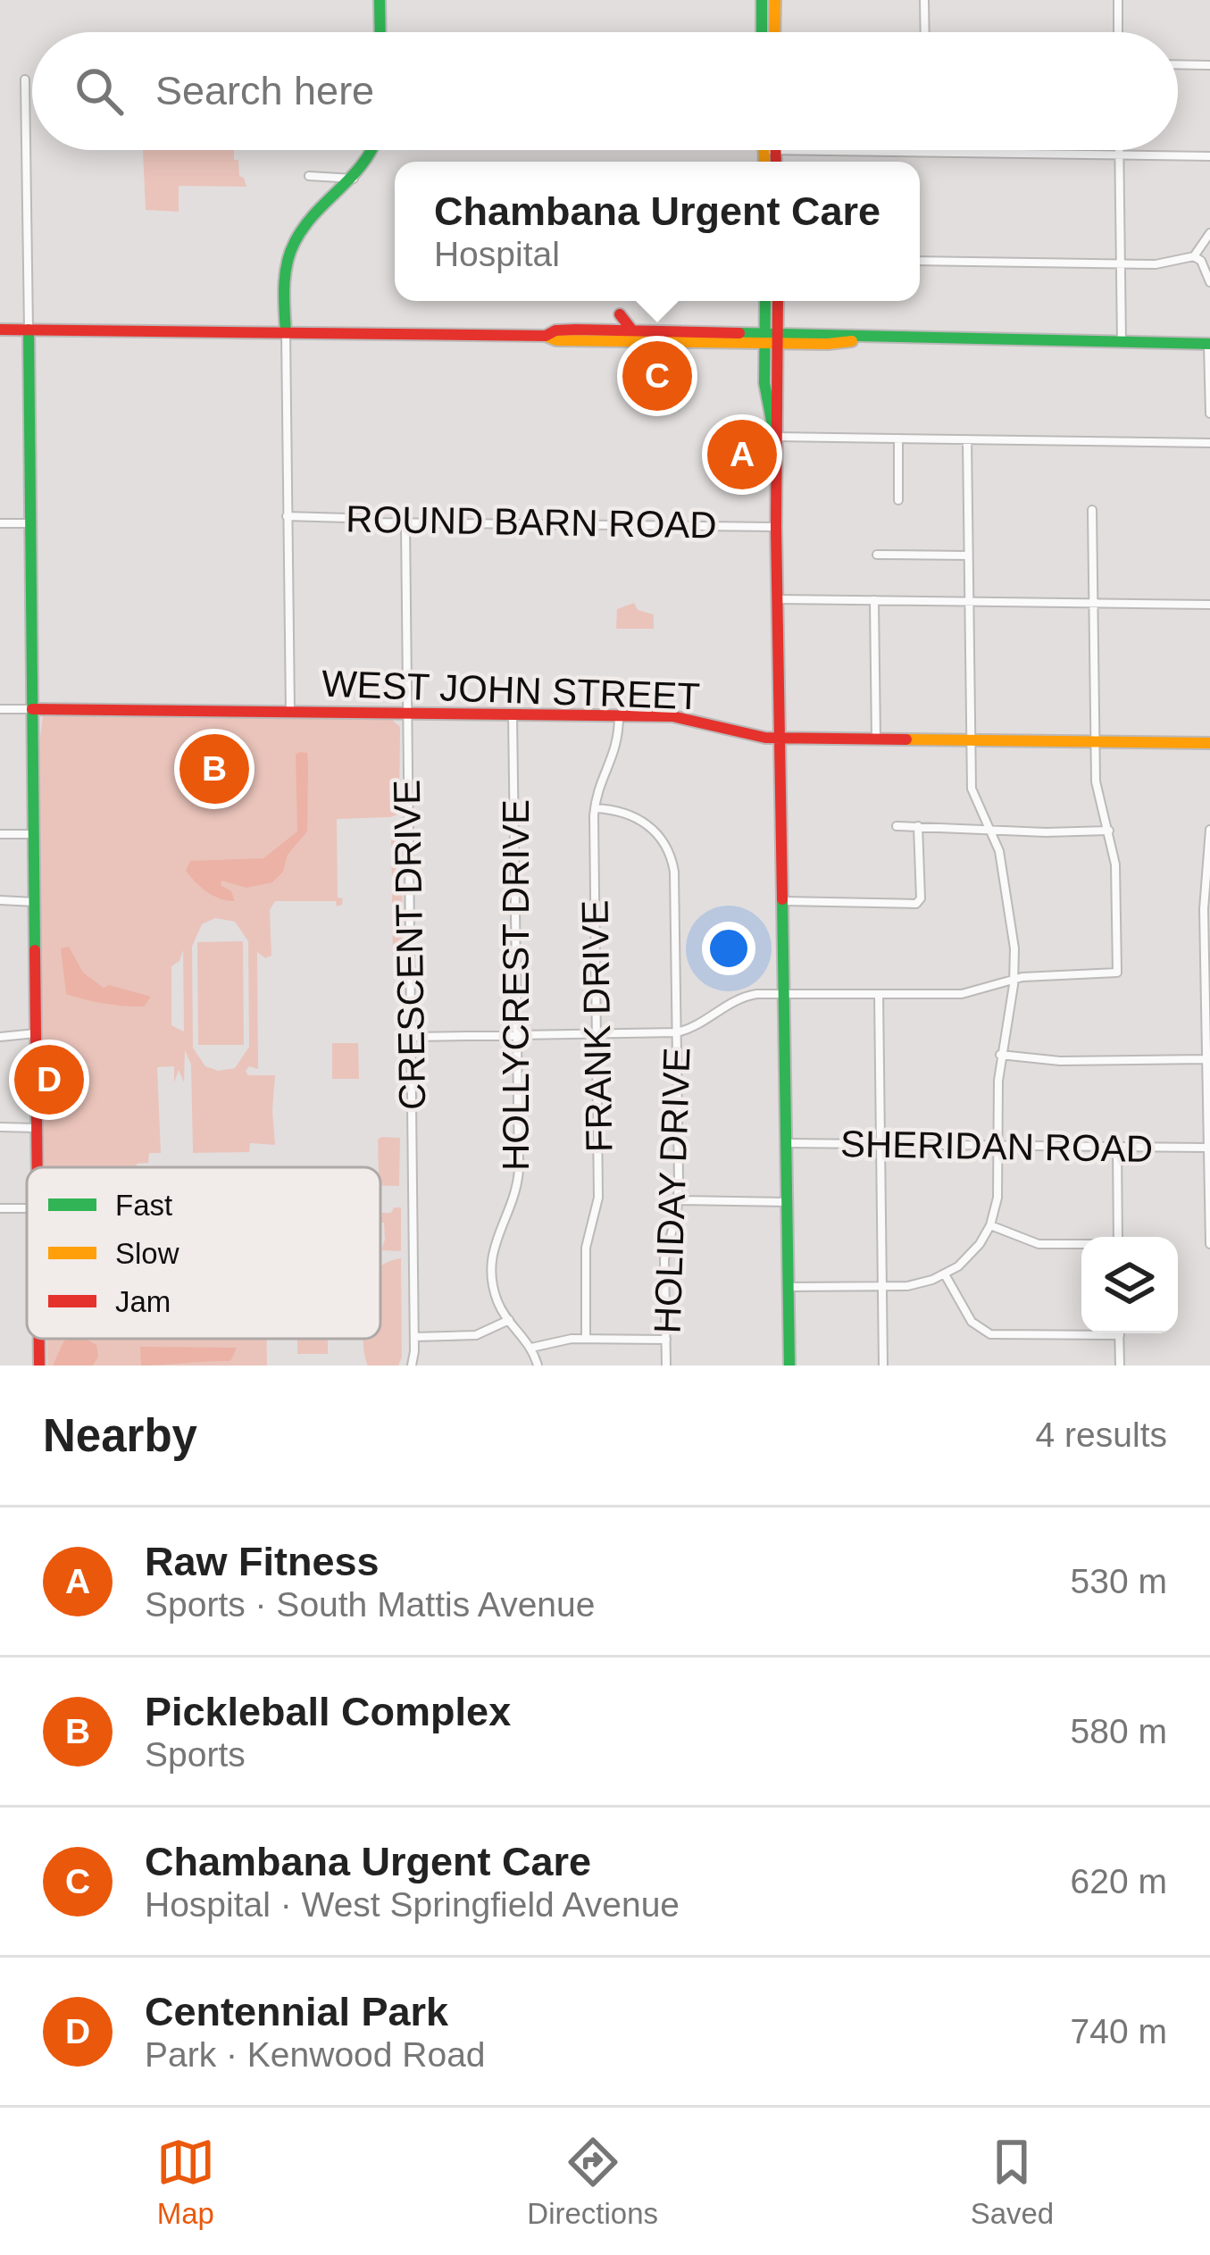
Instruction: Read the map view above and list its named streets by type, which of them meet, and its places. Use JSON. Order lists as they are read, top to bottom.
{
  "streets": {
    "main road": ["WEST JOHN STREET"],
    "street": [
      "ROUND BARN ROAD",
      "CRESCENT DRIVE",
      "HOLLYCREST DRIVE",
      "FRANK DRIVE",
      "SHERIDAN ROAD",
      "HOLIDAY DRIVE"
    ]
  },
  "crossings": [
    ["ROUND BARN ROAD", "CRESCENT DRIVE"],
    ["WEST JOHN STREET", "CRESCENT DRIVE"],
    ["WEST JOHN STREET", "HOLLYCREST DRIVE"],
    ["WEST JOHN STREET", "FRANK DRIVE"],
    ["FRANK DRIVE", "HOLIDAY DRIVE"]
  ],
  "legend": ["Fast", "Slow", "Jam"],
  "page": {
    "search": "Search here",
    "popup": ["Chambana Urgent Care", "Hospital"],
    "pins": [
      "C",
      "A",
      "B",
      "D"
    ],
    "heading": ["Nearby", "4 results"],
    "list": [
      {
        "mark": "A",
        "name": "Raw Fitness",
        "note": "Sports · South Mattis Avenue",
        "value": "530 m"
      },
      {
        "mark": "B",
        "name": "Pickleball Complex",
        "note": "Sports",
        "value": "580 m"
      },
      {
        "mark": "C",
        "name": "Chambana Urgent Care",
        "note": "Hospital · West Springfield Avenue",
        "value": "620 m"
      },
      {
        "mark": "D",
        "name": "Centennial Park",
        "note": "Park · Kenwood Road",
        "value": "740 m"
      }
    ],
    "nav": ["Map", "Directions", "Saved"]
  }
}
